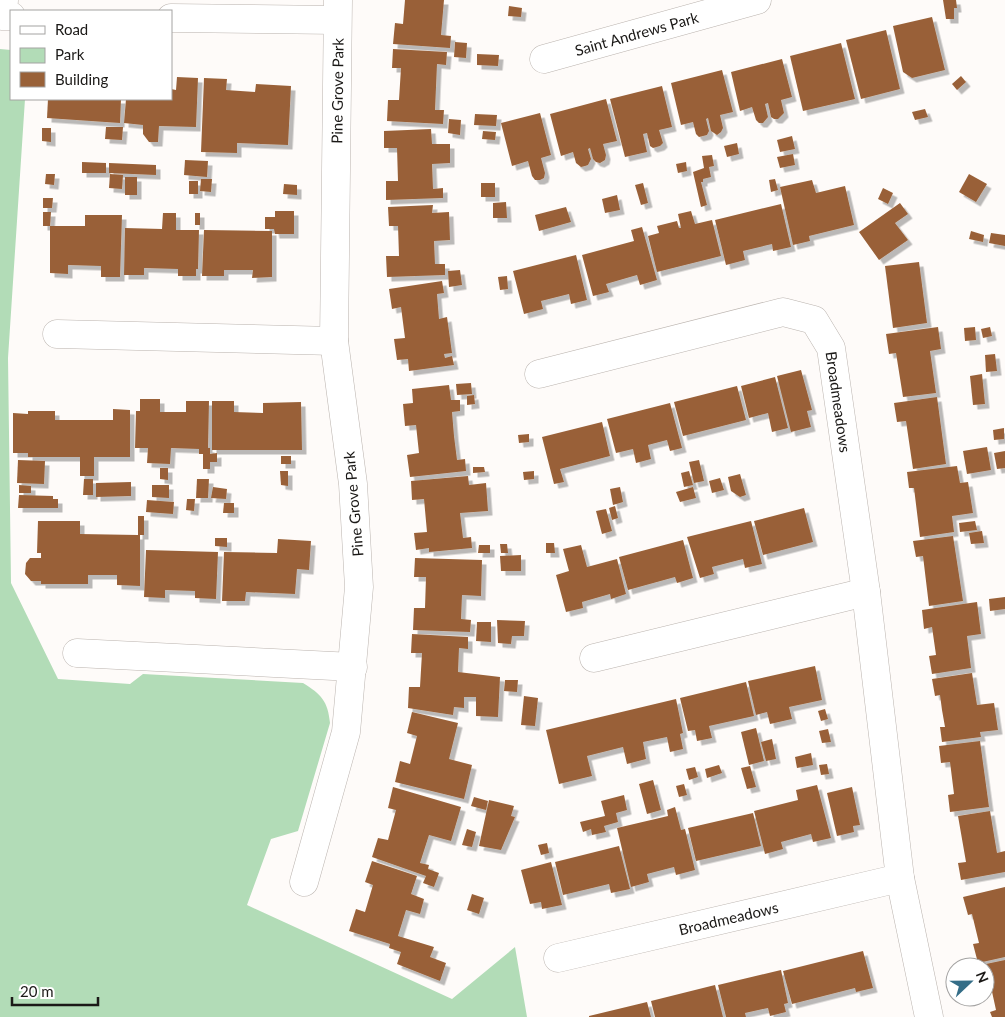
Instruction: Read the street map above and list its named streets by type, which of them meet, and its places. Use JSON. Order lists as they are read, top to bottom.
{
  "streets": {
    "street": ["Saint Andrews Park", "Pine Grove Park", "Broadmeadows"]
  },
  "legend": ["Road", "Park", "Building"],
  "scale_bar": "20 m",
  "north": "right"
}
